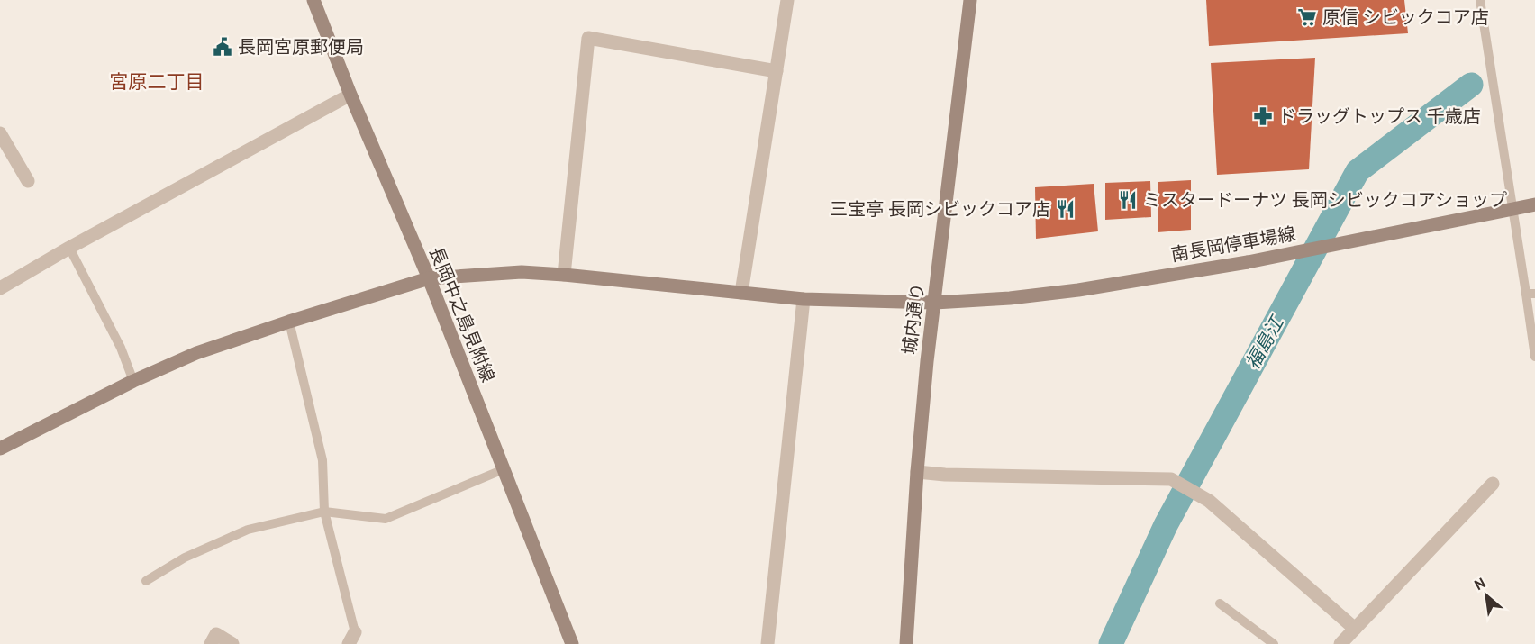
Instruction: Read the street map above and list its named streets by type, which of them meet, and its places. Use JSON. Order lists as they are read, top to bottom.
{
  "streets": {
    "street": ["南長岡停車場線", "長岡中之島見附線", "城内通り"]
  },
  "crossings": [
    ["南長岡停車場線", "長岡中之島見附線"],
    ["南長岡停車場線", "城内通り"]
  ],
  "districts": ["宮原二丁目"],
  "water": ["福島江"],
  "places": {
    "supermarket": ["原信 シビックコア店"],
    "public building": ["長岡宮原郵便局"],
    "pharmacy": ["ドラッグトップス 千歳店"],
    "restaurant": ["ミスタードーナツ 長岡シビックコアショップ", "三宝亭 長岡シビックコア店"]
  },
  "north": "top left"
}
